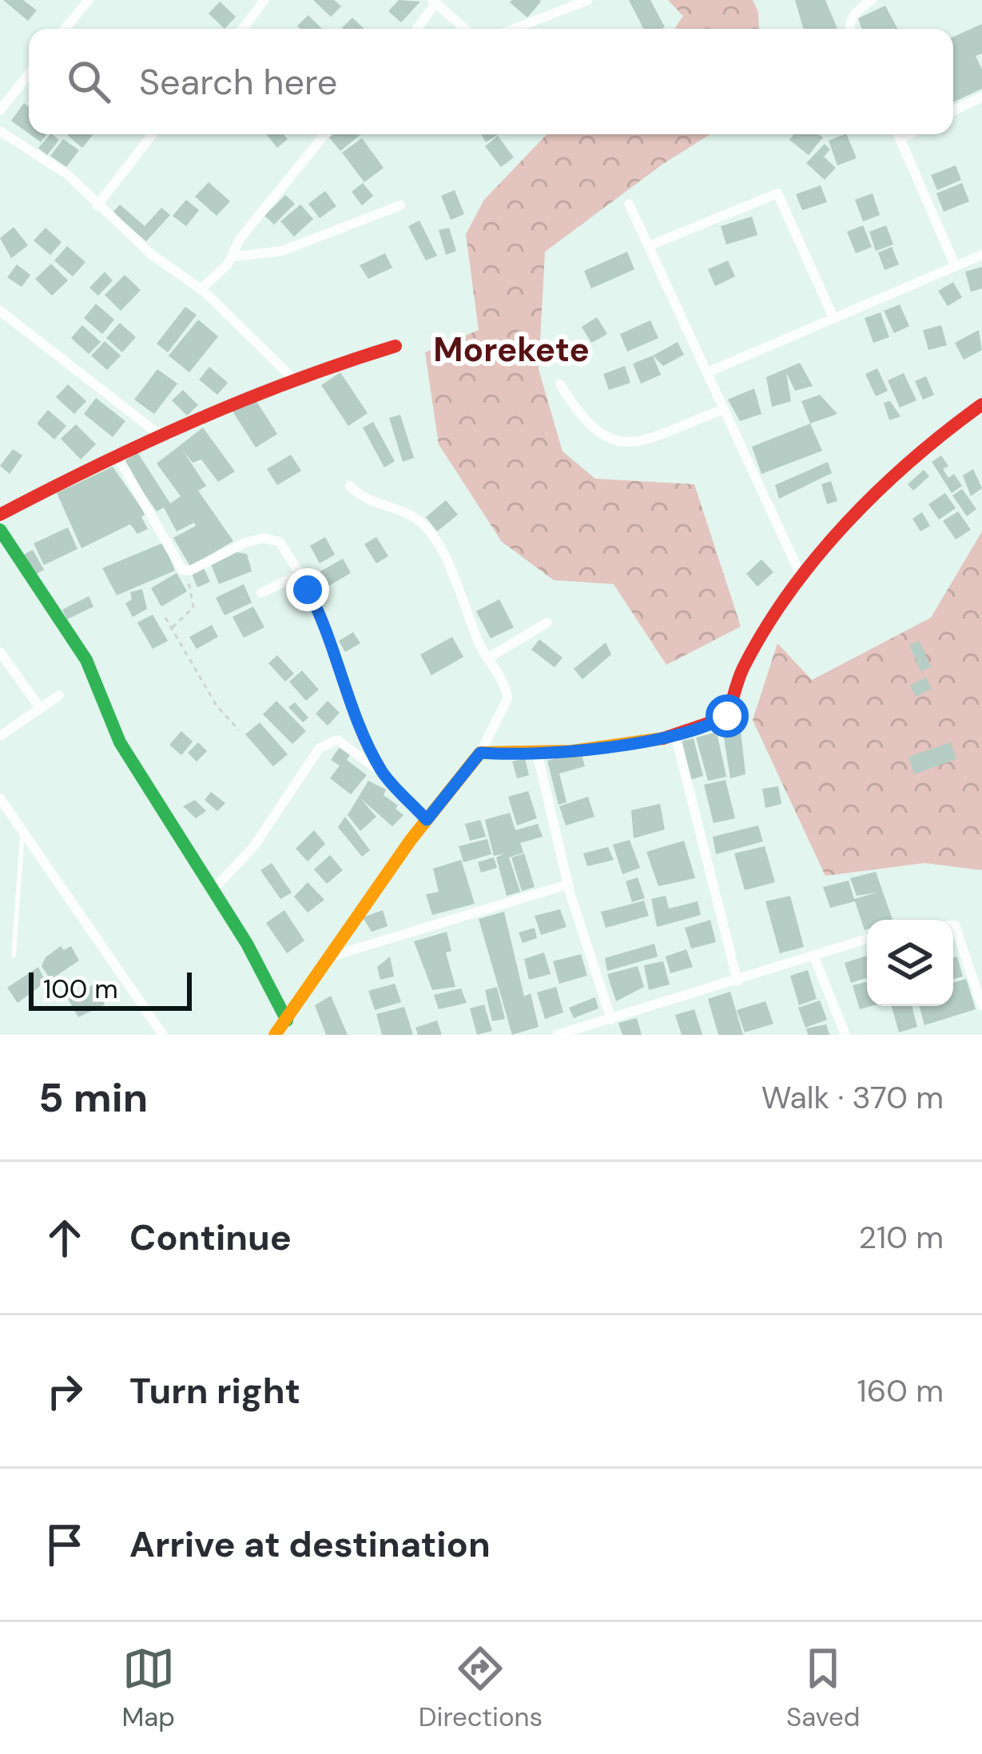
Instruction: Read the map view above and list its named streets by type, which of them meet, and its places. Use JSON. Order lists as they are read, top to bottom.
{
  "districts": ["Morekete"],
  "scale_bar": "100 m",
  "page": {
    "search": "Search here",
    "scale": "100 m",
    "heading": ["5 min", "Walk · 370 m"],
    "list": [
      ["Continue", "210 m"],
      ["Turn right", "160 m"],
      "Arrive at destination"
    ],
    "nav": ["Map", "Directions", "Saved"]
  }
}
